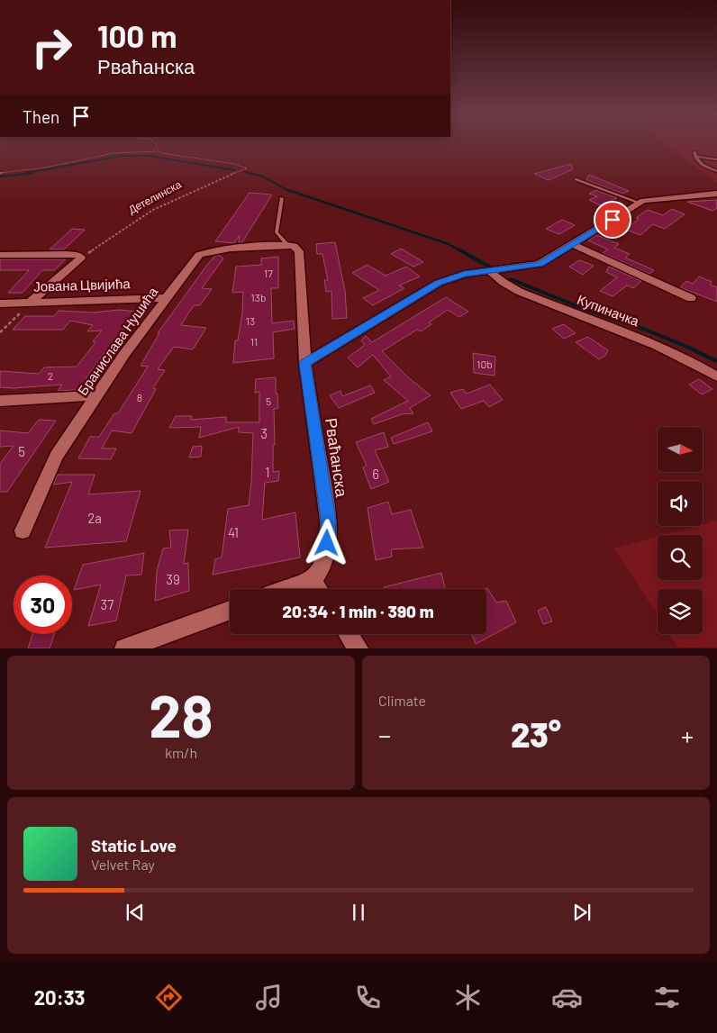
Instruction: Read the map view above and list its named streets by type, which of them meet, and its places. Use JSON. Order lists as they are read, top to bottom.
{
  "streets": {
    "street": [
      "Јована Цвијића",
      "Купиначка",
      "Бранислава Нушића",
      "Рваћанска"
    ],
    "path": ["Детелинска"]
  },
  "crossings": [
    ["Јована Цвијића", "Бранислава Нушића"],
    ["Бранислава Нушића", "Рваћанска"]
  ],
  "house_numbers": [
    "17",
    "13b",
    "13",
    "11",
    "10b",
    "2",
    "8",
    "5",
    "3",
    "5",
    "1",
    "6",
    "2a",
    "41",
    "39",
    "37"
  ],
  "north": "right",
  "page": {
    "turn": ["100 m", "Рваћанска"],
    "then": "Then",
    "limit": "30",
    "trip": "20:34 · 1 min · 390 m",
    "tile": [
      ["28", "km/h"],
      "Climate"
    ],
    "heat": ["−", "23°", "+"],
    "song": ["Static Love", "Velvet Ray"],
    "tabs": "20:33"
  }
}
